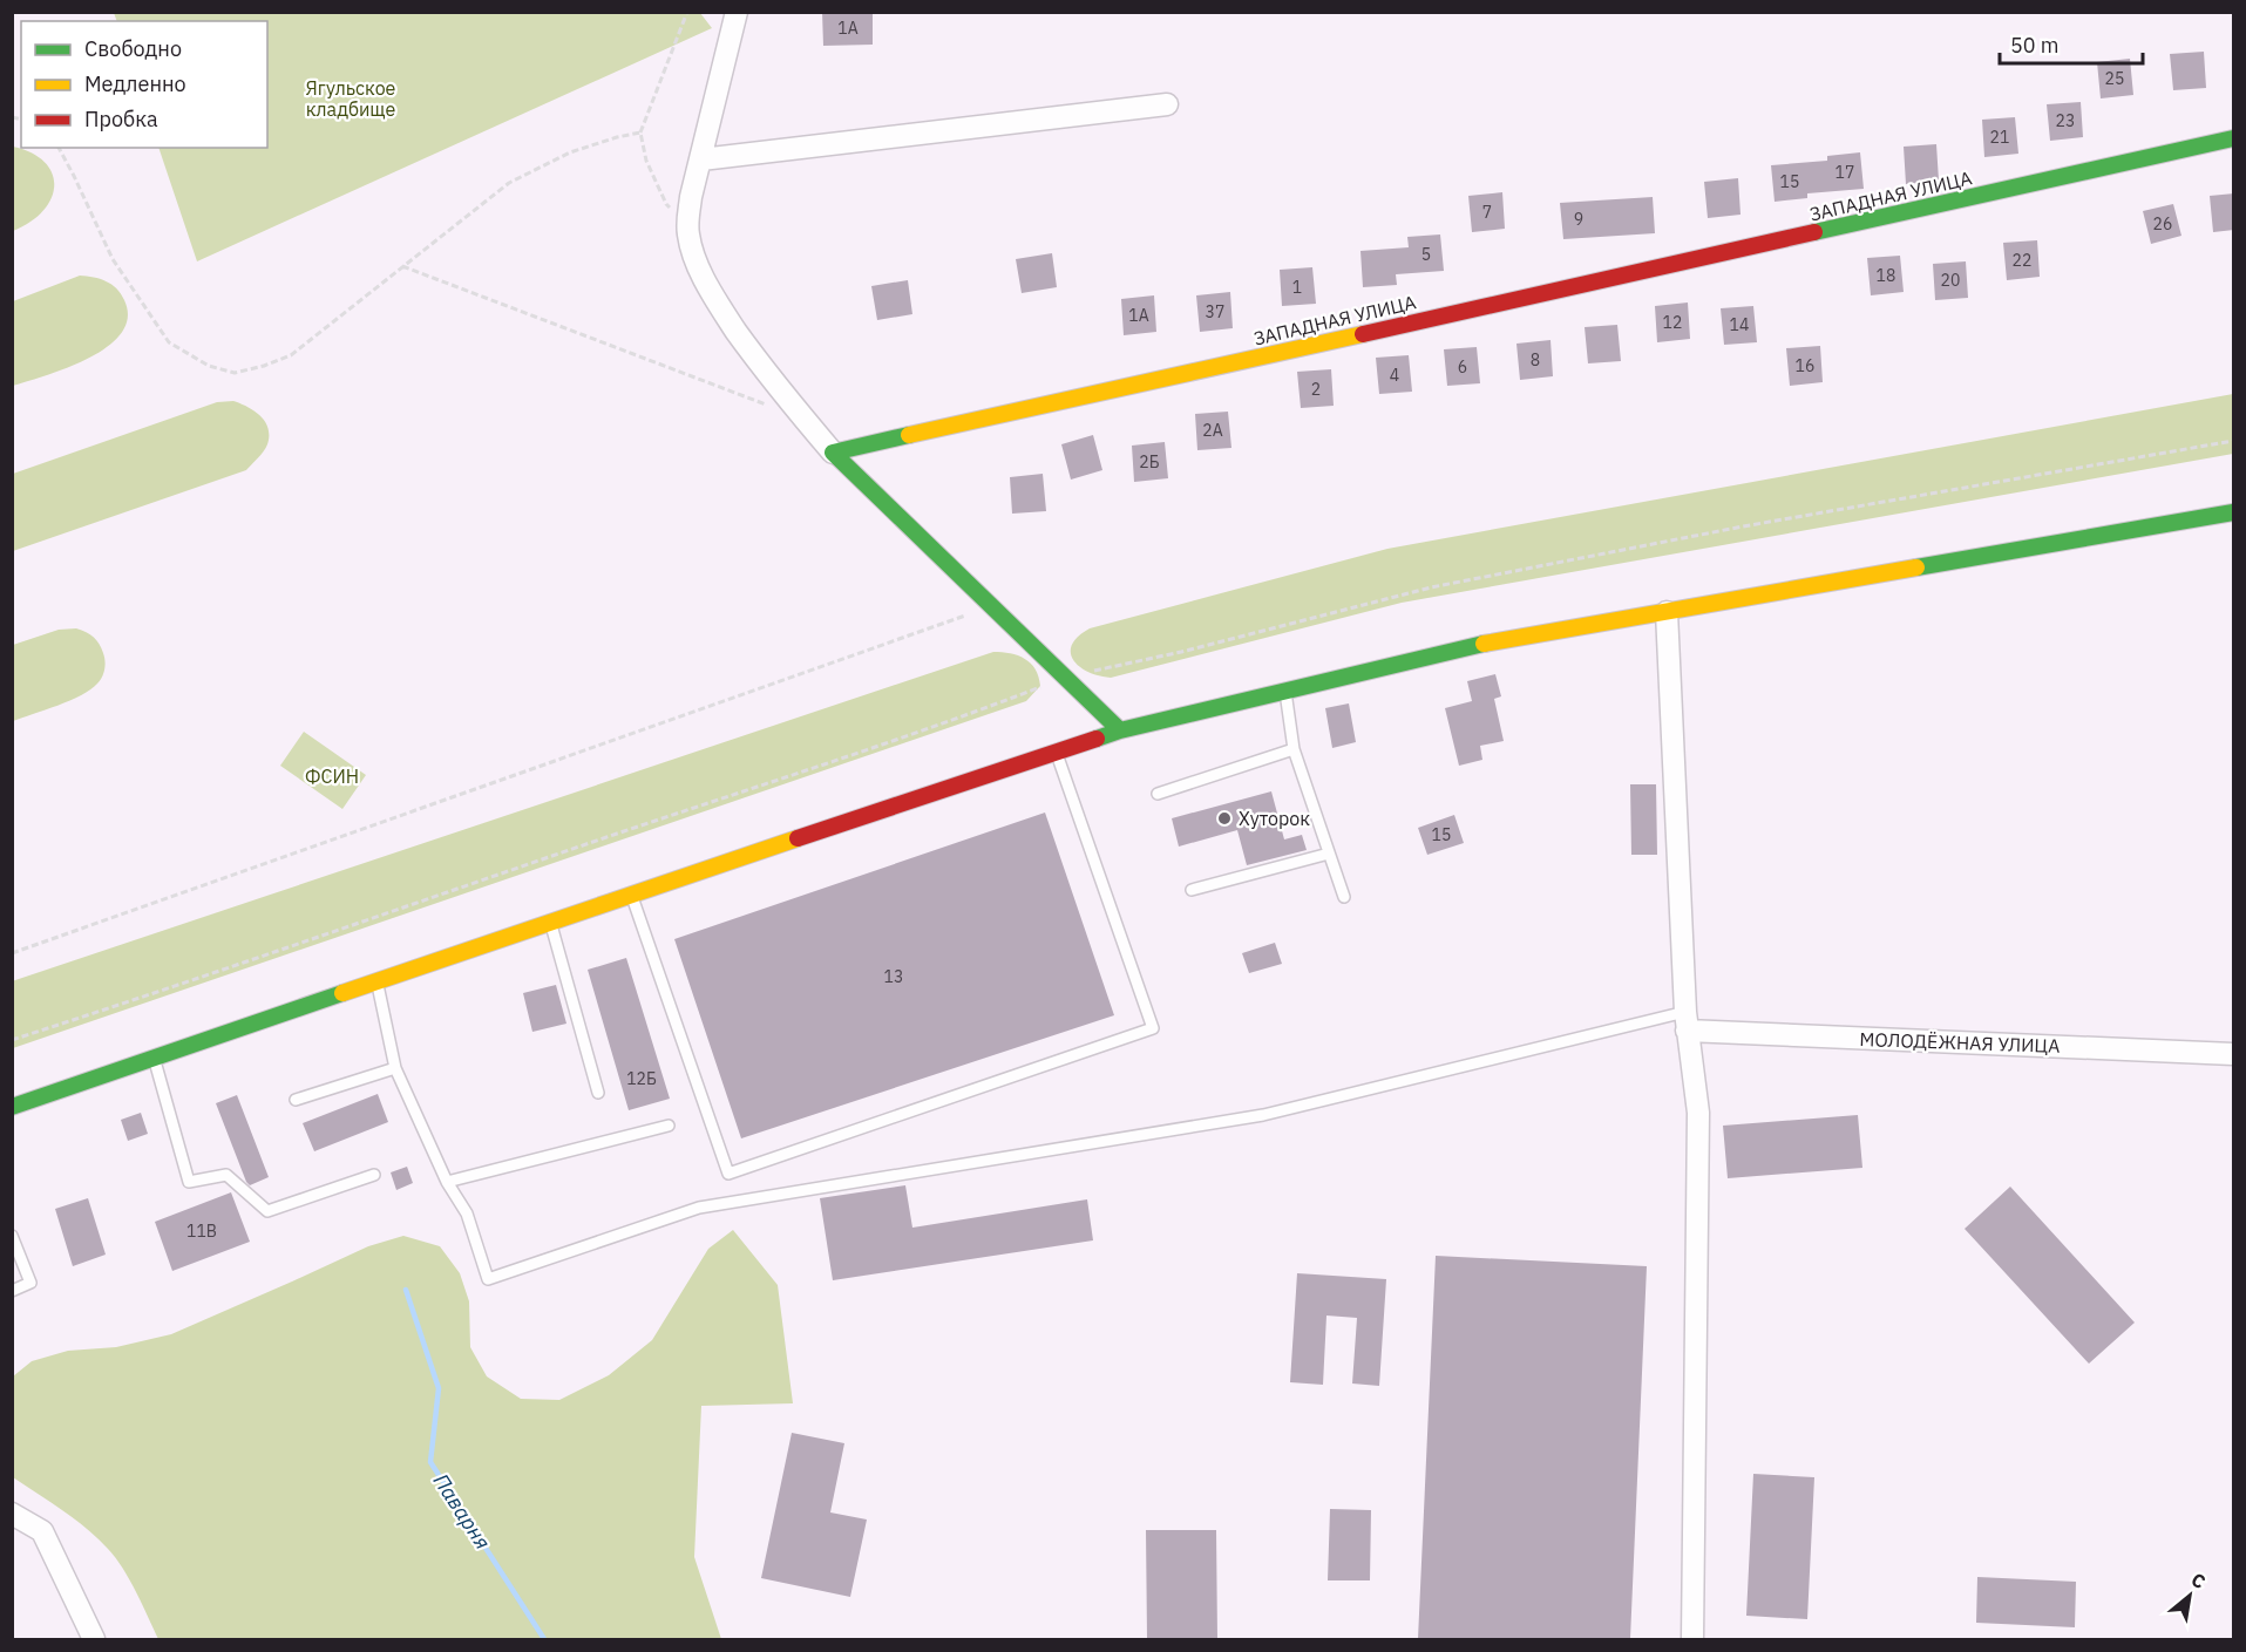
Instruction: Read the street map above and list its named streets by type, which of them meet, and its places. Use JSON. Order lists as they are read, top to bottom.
{
  "streets": {
    "street": ["ЗАПАДНАЯ УЛИЦА", "МОЛОДЁЖНАЯ УЛИЦА"]
  },
  "water": ["Паварня"],
  "parks": ["Ягульское кладбище", "ФСИН"],
  "places": ["Хуторок"],
  "house_numbers": [
    "1А",
    "25",
    "23",
    "21",
    "17",
    "15",
    "7",
    "9",
    "26",
    "5",
    "22",
    "18",
    "20",
    "1",
    "37",
    "1А",
    "12",
    "14",
    "8",
    "16",
    "6",
    "4",
    "2",
    "2А",
    "2Б",
    "15",
    "13",
    "12Б",
    "11В"
  ],
  "legend": ["Свободно", "Медленно", "Пробка"],
  "scale_bar": "50 m",
  "north": "top right"
}
